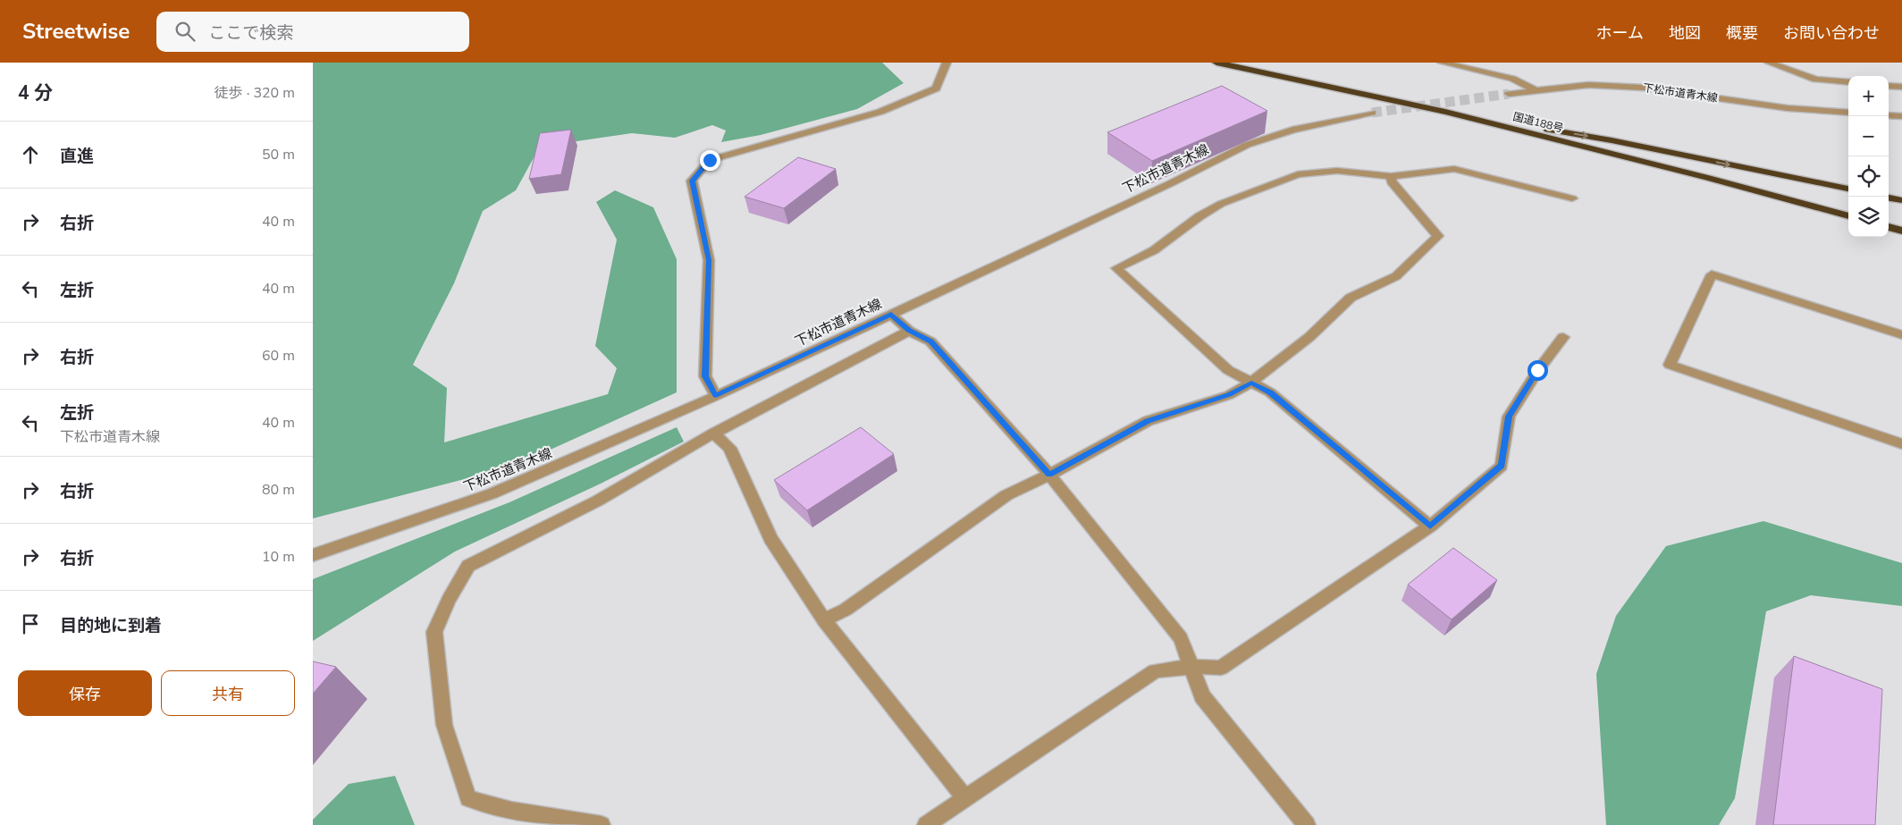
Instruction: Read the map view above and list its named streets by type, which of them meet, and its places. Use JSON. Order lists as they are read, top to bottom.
{
  "streets": {
    "highway": ["国道188号"],
    "street": ["下松市道青木線"]
  },
  "page": {
    "header": "Streetwise",
    "search": "ここで検索",
    "nav": [
      "ホーム",
      "地図",
      "概要",
      "お問い合わせ"
    ],
    "heading": ["4 分", "徒歩 · 320 m"],
    "map_buttons": ["+", "−"],
    "list": [
      ["直進", "50 m"],
      ["右折", "40 m"],
      ["左折", "40 m"],
      ["右折", "60 m"],
      ["左折", "下松市道青木線", "40 m"],
      ["右折", "80 m"],
      ["右折", "10 m"],
      "目的地に到着"
    ],
    "buttons": ["保存", "共有"]
  }
}
